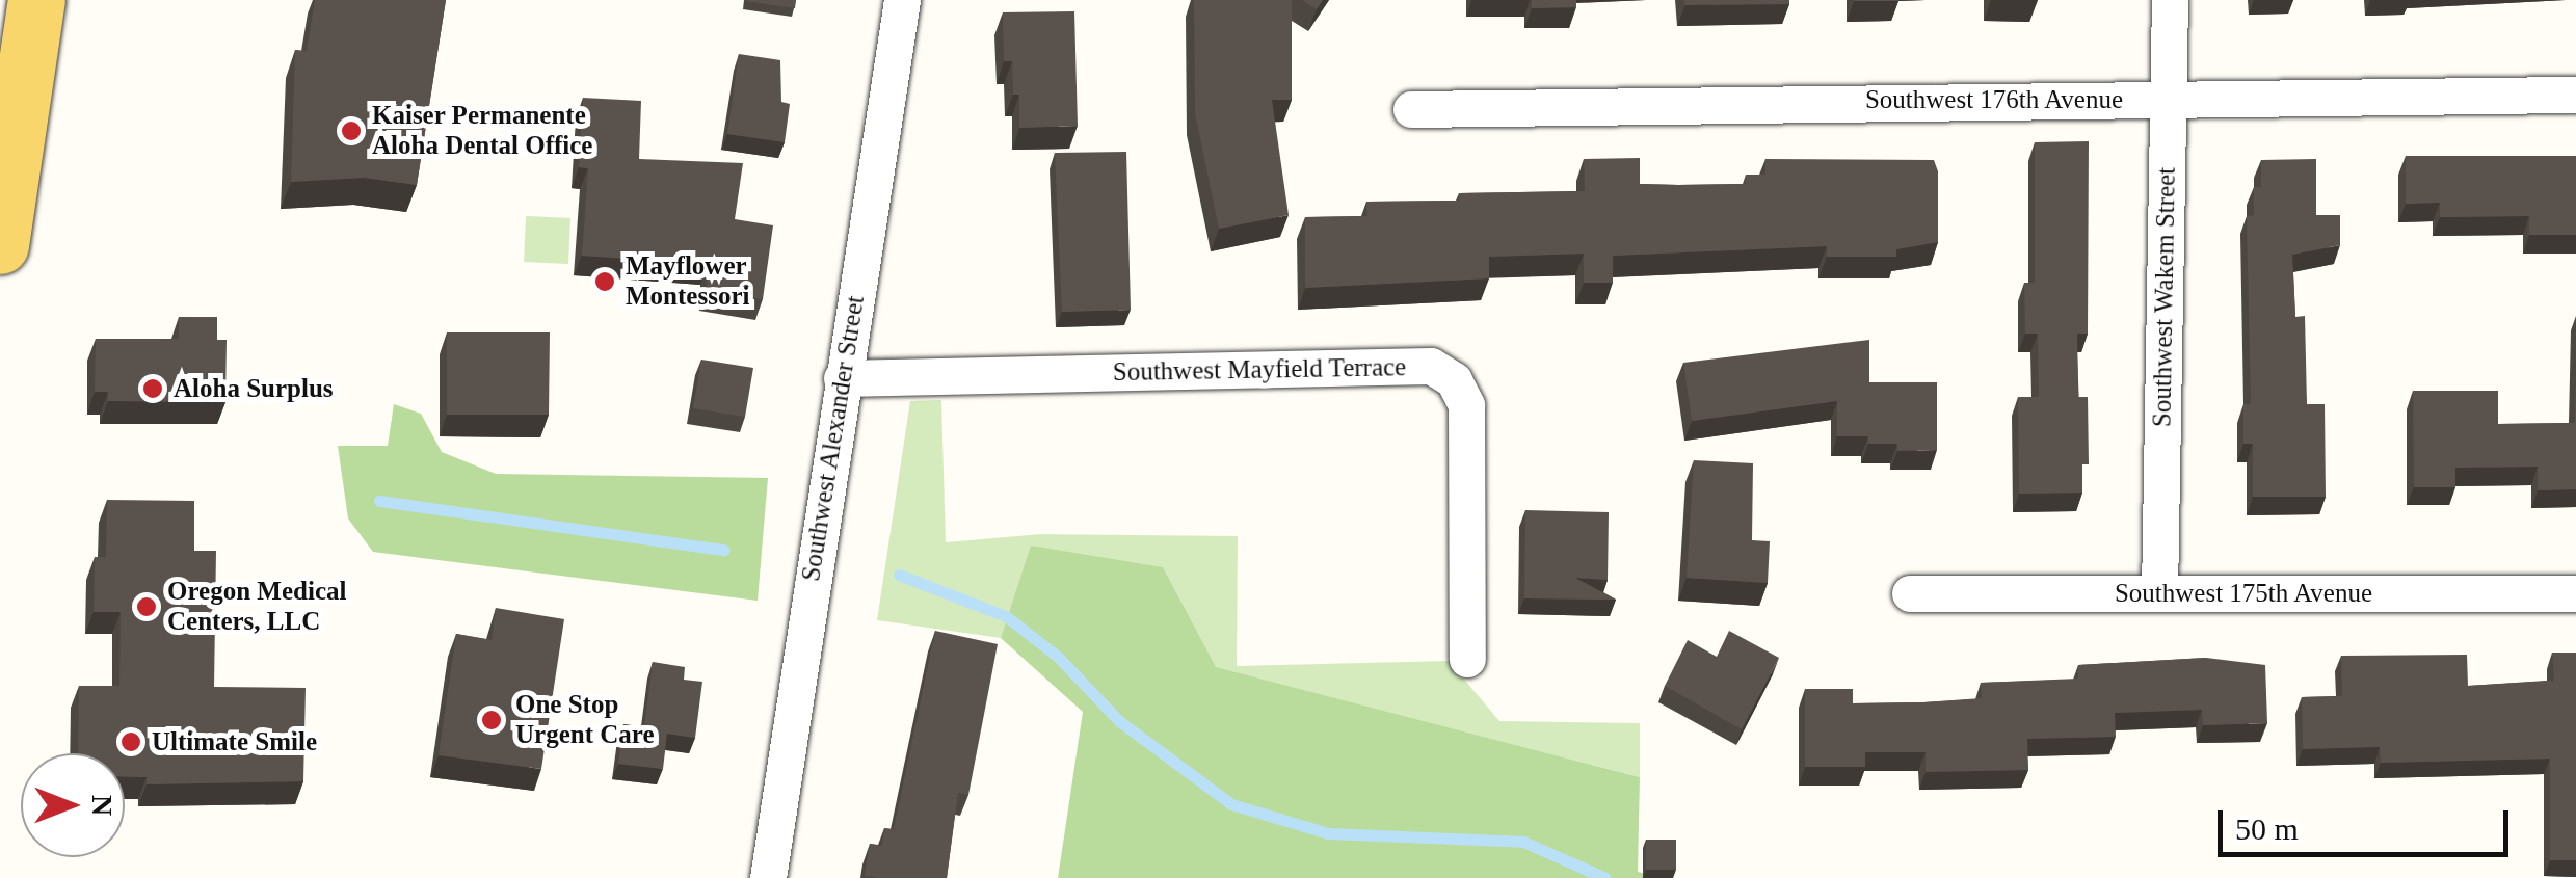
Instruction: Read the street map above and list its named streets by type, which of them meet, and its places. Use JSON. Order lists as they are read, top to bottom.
{
  "streets": {
    "street": [
      "Southwest 176th Avenue",
      "Southwest Wakem Street",
      "Southwest Mayfield Terrace",
      "Southwest Alexander Street",
      "Southwest 175th Avenue"
    ]
  },
  "crossings": [
    ["Southwest 176th Avenue", "Southwest Wakem Street"],
    ["Southwest Wakem Street", "Southwest 175th Avenue"],
    ["Southwest Mayfield Terrace", "Southwest Alexander Street"]
  ],
  "places": [
    "Kaiser Permanente Aloha Dental Office",
    "Mayflower Montessori",
    "Aloha Surplus",
    "Oregon Medical Centers, LLC",
    "One Stop Urgent Care",
    "Ultimate Smile"
  ],
  "scale_bar": "50 m",
  "north": "right"
}
